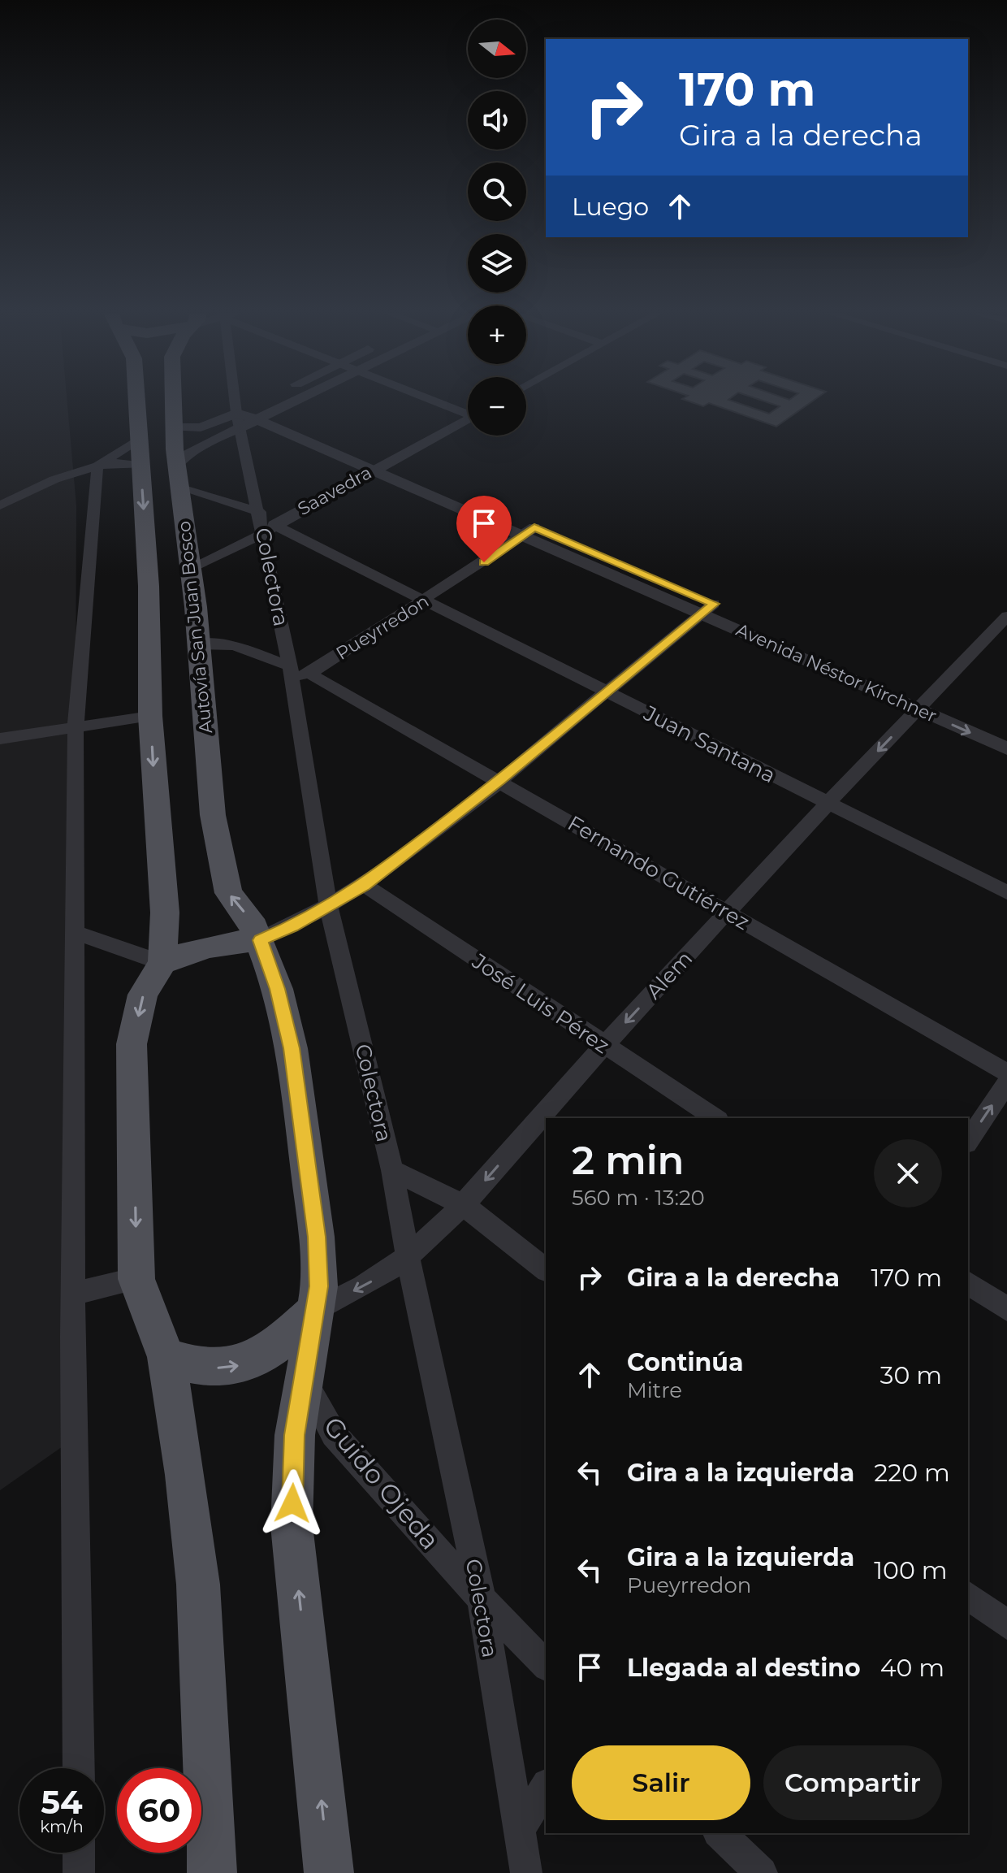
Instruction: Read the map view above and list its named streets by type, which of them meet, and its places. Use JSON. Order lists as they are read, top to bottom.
{
  "streets": {
    "main road": ["Autovía San Juan Bosco"],
    "street": [
      "Saavedra",
      "Colectora",
      "Pueyrredon",
      "Avenida Néstor Kirchner",
      "Juan Santana",
      "Fernando Gutiérrez",
      "Alem",
      "José Luis Pérez",
      "Guido Ojeda"
    ]
  },
  "crossings": [
    ["Saavedra", "Colectora"],
    ["Saavedra", "Autovía San Juan Bosco"],
    ["Saavedra", "Avenida Néstor Kirchner"],
    ["Saavedra", "Juan Santana"],
    ["Colectora", "Pueyrredon"],
    ["Colectora", "Avenida Néstor Kirchner"],
    ["Colectora", "Juan Santana"],
    ["Colectora", "Fernando Gutiérrez"],
    ["Colectora", "Alem"],
    ["Colectora", "Guido Ojeda"],
    ["Autovía San Juan Bosco", "Fernando Gutiérrez"],
    ["Autovía San Juan Bosco", "Alem"],
    ["Autovía San Juan Bosco", "Guido Ojeda"],
    ["Pueyrredon", "Avenida Néstor Kirchner"],
    ["Pueyrredon", "Juan Santana"],
    ["Pueyrredon", "Fernando Gutiérrez"],
    ["Avenida Néstor Kirchner", "Alem"],
    ["Juan Santana", "Alem"],
    ["Fernando Gutiérrez", "Alem"],
    ["Alem", "José Luis Pérez"]
  ],
  "one_way": ["Alem"],
  "north": "right",
  "page": {
    "map_buttons": ["+", "−"],
    "turn": ["170 m", "Gira a la derecha"],
    "then": "Luego",
    "heading": ["2 min", "560 m · 13:20"],
    "list": [
      {
        "name": "Gira a la derecha",
        "value": "170 m"
      },
      {
        "name": "Continúa",
        "note": "Mitre",
        "value": "30 m"
      },
      {
        "name": "Gira a la izquierda",
        "value": "220 m"
      },
      {
        "name": "Gira a la izquierda",
        "note": "Pueyrredon",
        "value": "100 m"
      },
      {
        "name": "Llegada al destino",
        "value": "40 m"
      }
    ],
    "buttons": ["Salir", "Compartir"],
    "speed": "54 km/h",
    "limit": "60"
  }
}
